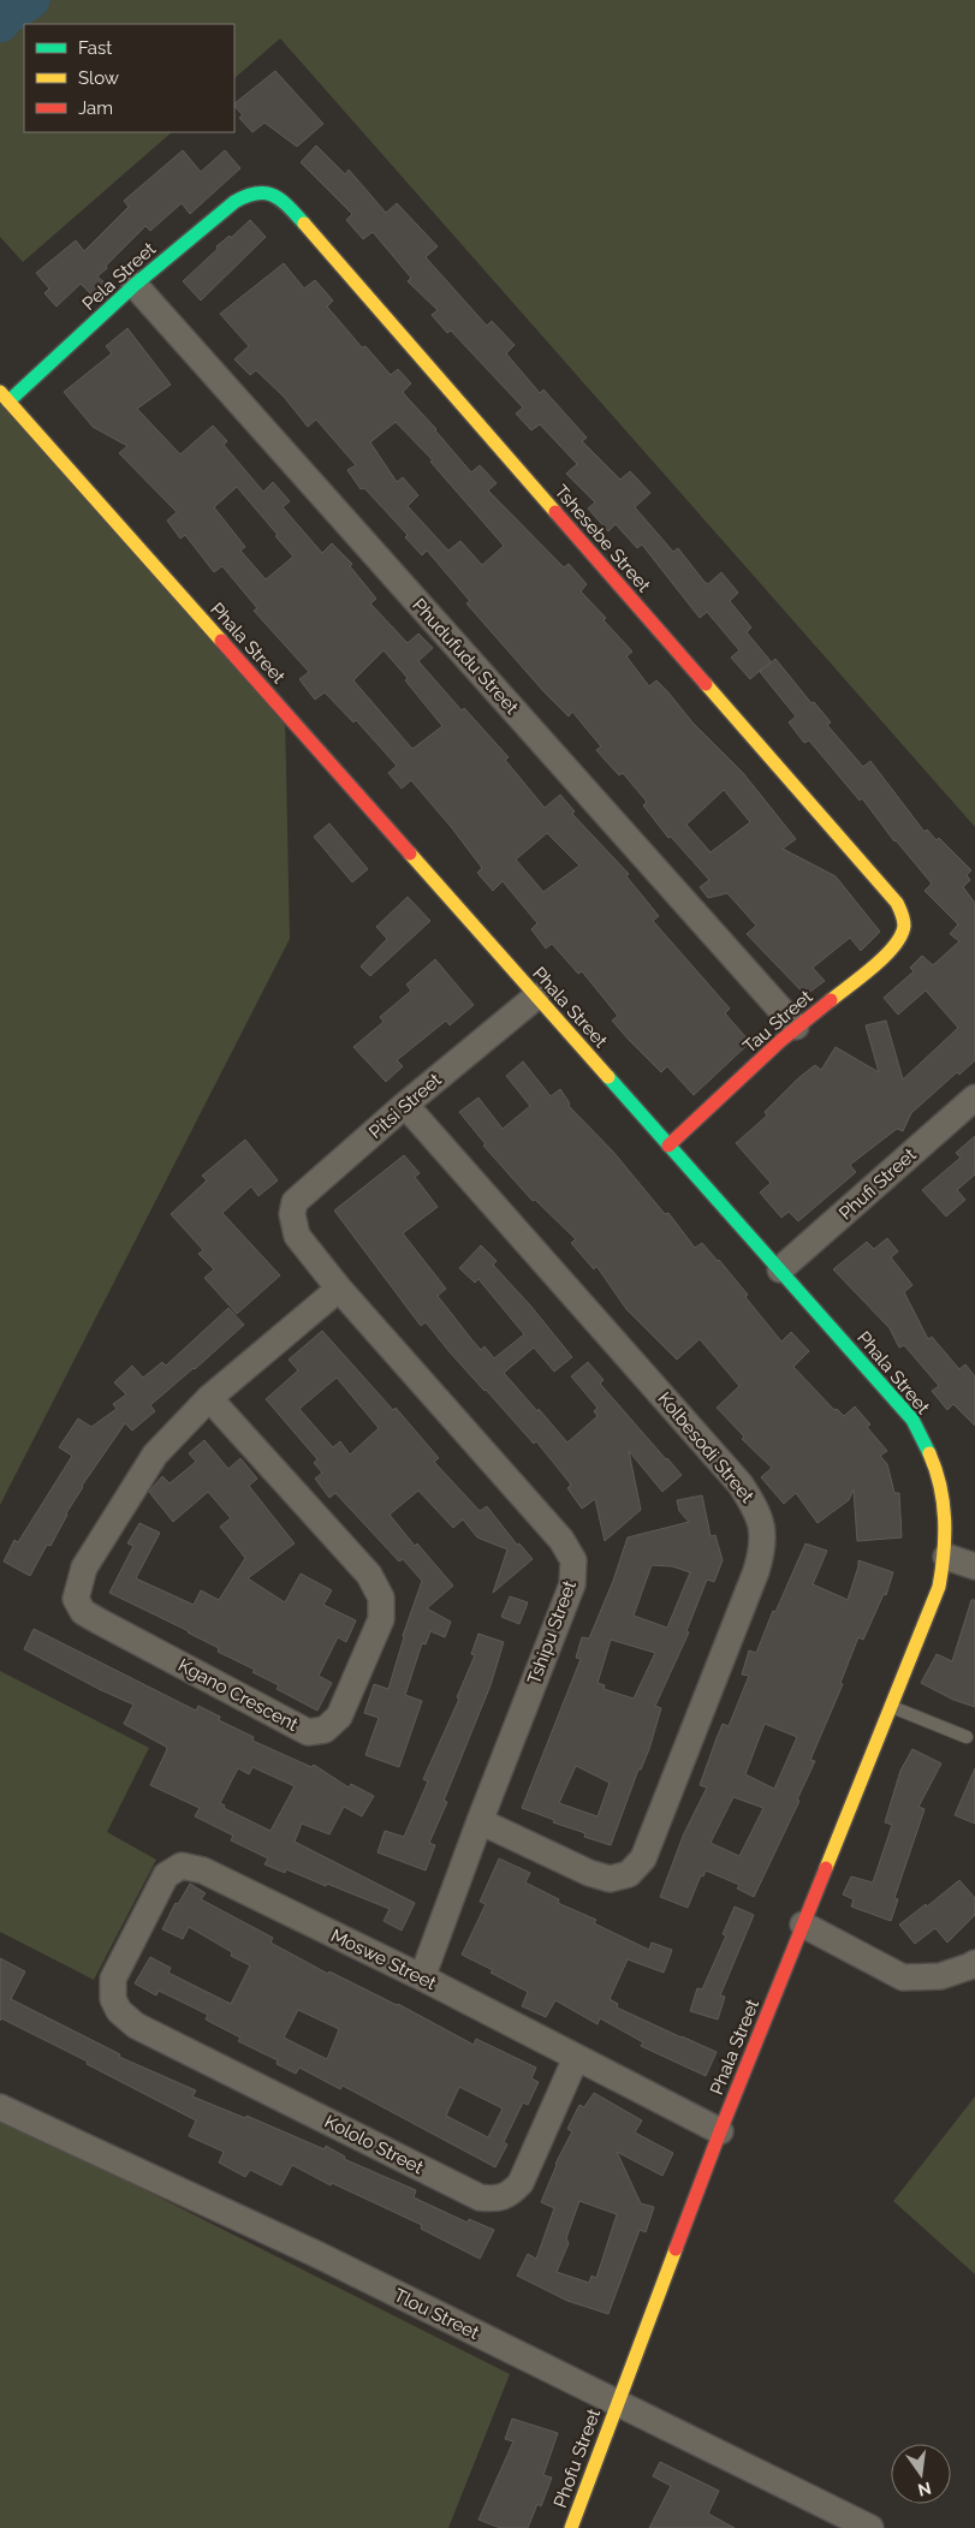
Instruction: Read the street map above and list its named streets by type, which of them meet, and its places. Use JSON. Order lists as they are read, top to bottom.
{
  "streets": {
    "street": [
      "Pela Street",
      "Tshesebe Street",
      "Phala Street",
      "Phudufudu Street",
      "Tau Street",
      "Pitsi Street",
      "Phufi Street",
      "Kolbesodi Street",
      "Tshipu Street",
      "Kgano Crescent",
      "Moswe Street",
      "Kololo Street",
      "Tlou Street",
      "Phofu Street"
    ]
  },
  "crossings": [
    ["Pela Street", "Tshesebe Street"],
    ["Pela Street", "Phala Street"],
    ["Pela Street", "Phudufudu Street"],
    ["Tshesebe Street", "Tau Street"],
    ["Phala Street", "Tau Street"],
    ["Phala Street", "Pitsi Street"],
    ["Phala Street", "Phufi Street"],
    ["Phala Street", "Moswe Street"],
    ["Phala Street", "Tlou Street"],
    ["Phala Street", "Phofu Street"],
    ["Phudufudu Street", "Tau Street"],
    ["Pitsi Street", "Kolbesodi Street"],
    ["Pitsi Street", "Tshipu Street"],
    ["Kolbesodi Street", "Tshipu Street"],
    ["Tshipu Street", "Kgano Crescent"],
    ["Tshipu Street", "Moswe Street"],
    ["Moswe Street", "Kololo Street"],
    ["Tlou Street", "Phofu Street"]
  ],
  "legend": ["Fast", "Slow", "Jam"],
  "north": "bottom"
}
